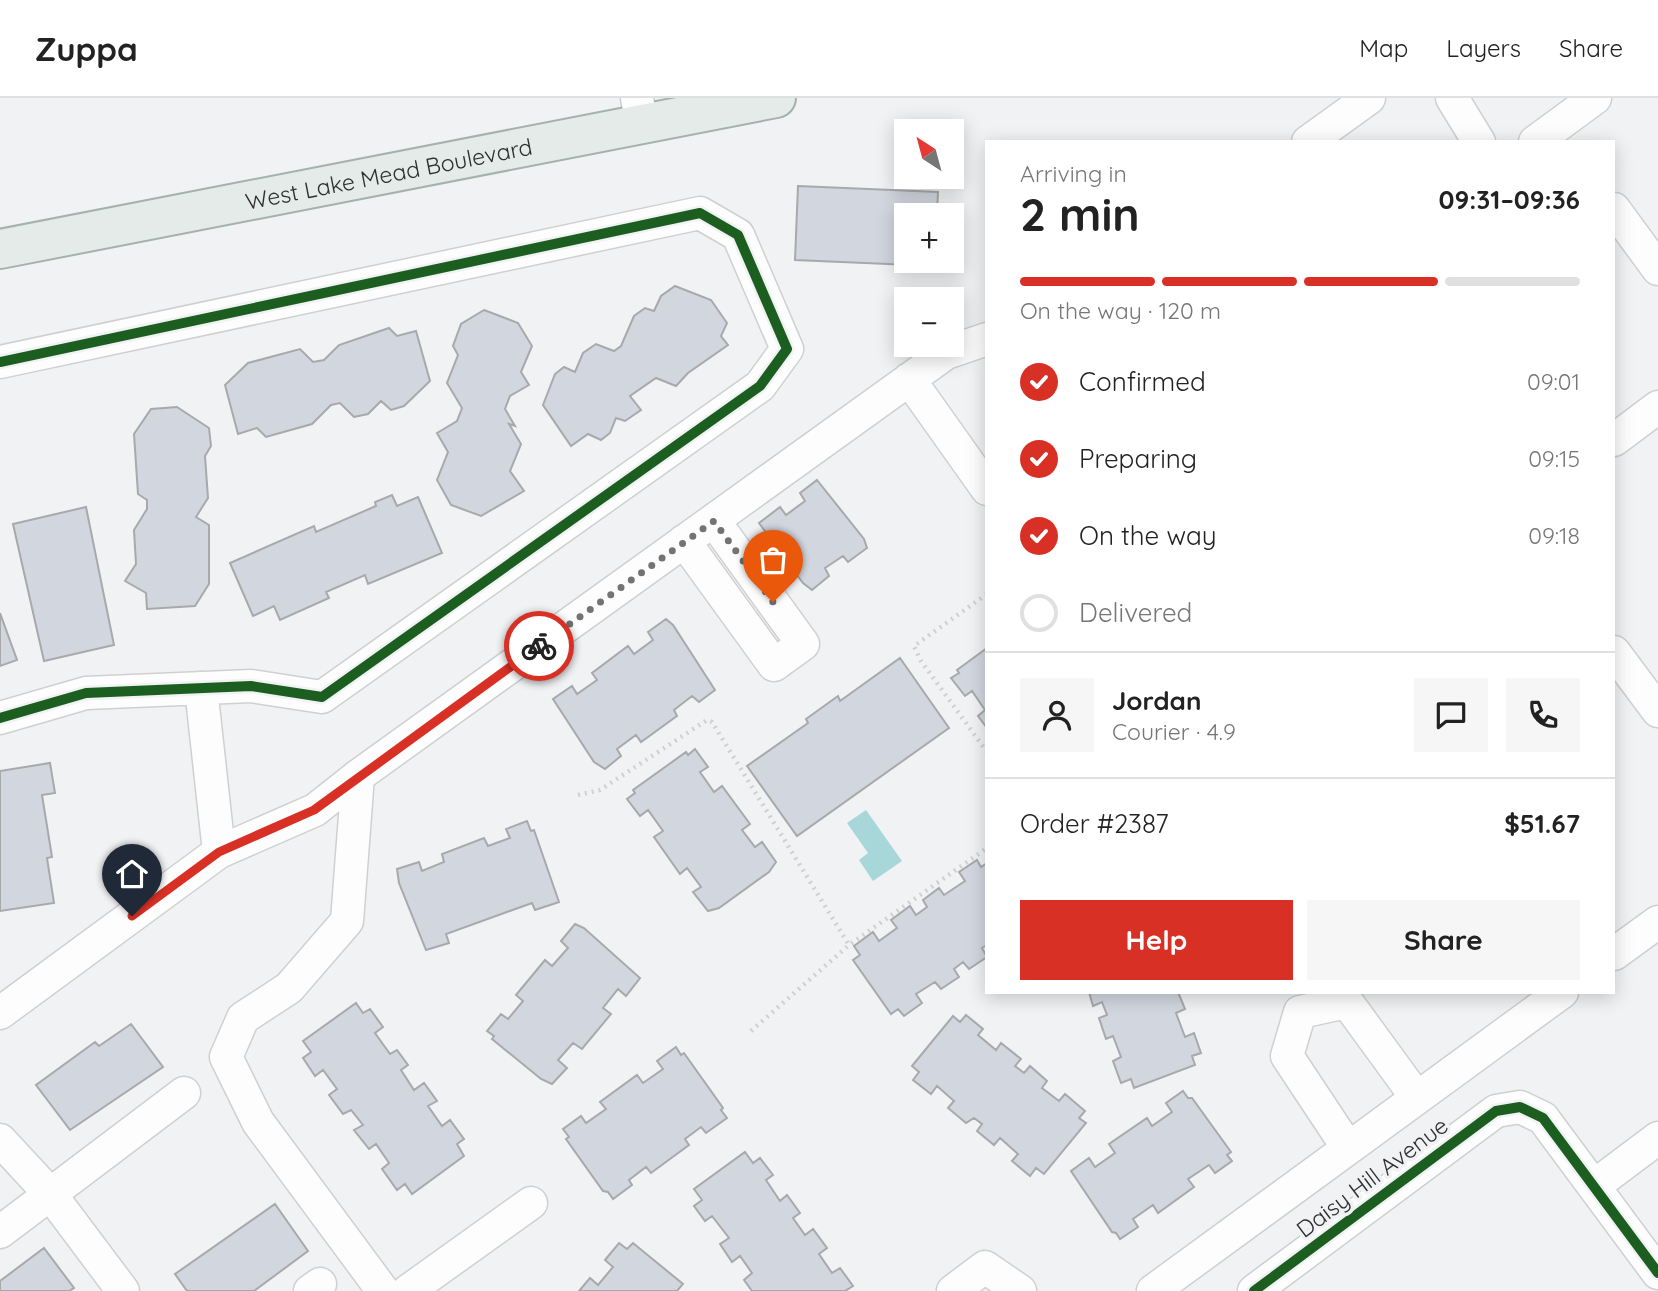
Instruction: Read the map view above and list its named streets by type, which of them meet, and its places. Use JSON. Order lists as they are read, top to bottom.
{
  "streets": {
    "main road": ["West Lake Mead Boulevard"],
    "street": ["Daisy Hill Avenue"]
  },
  "north": "top left",
  "page": {
    "header": "Zuppa",
    "nav": ["Map", "Layers", "Share"],
    "map_buttons": ["+", "−"],
    "heading": ["2 min", "Arriving in", "09:31–09:36"],
    "panel": [
      "Jordan",
      "Courier · 4.9",
      "Order #2387",
      "$51.67"
    ],
    "bar": "On the way · 120 m",
    "list": [
      ["Confirmed", "09:01"],
      ["Preparing", "09:15"],
      ["On the way", "09:18"],
      "Delivered"
    ],
    "buttons": ["Help", "Share"]
  }
}
